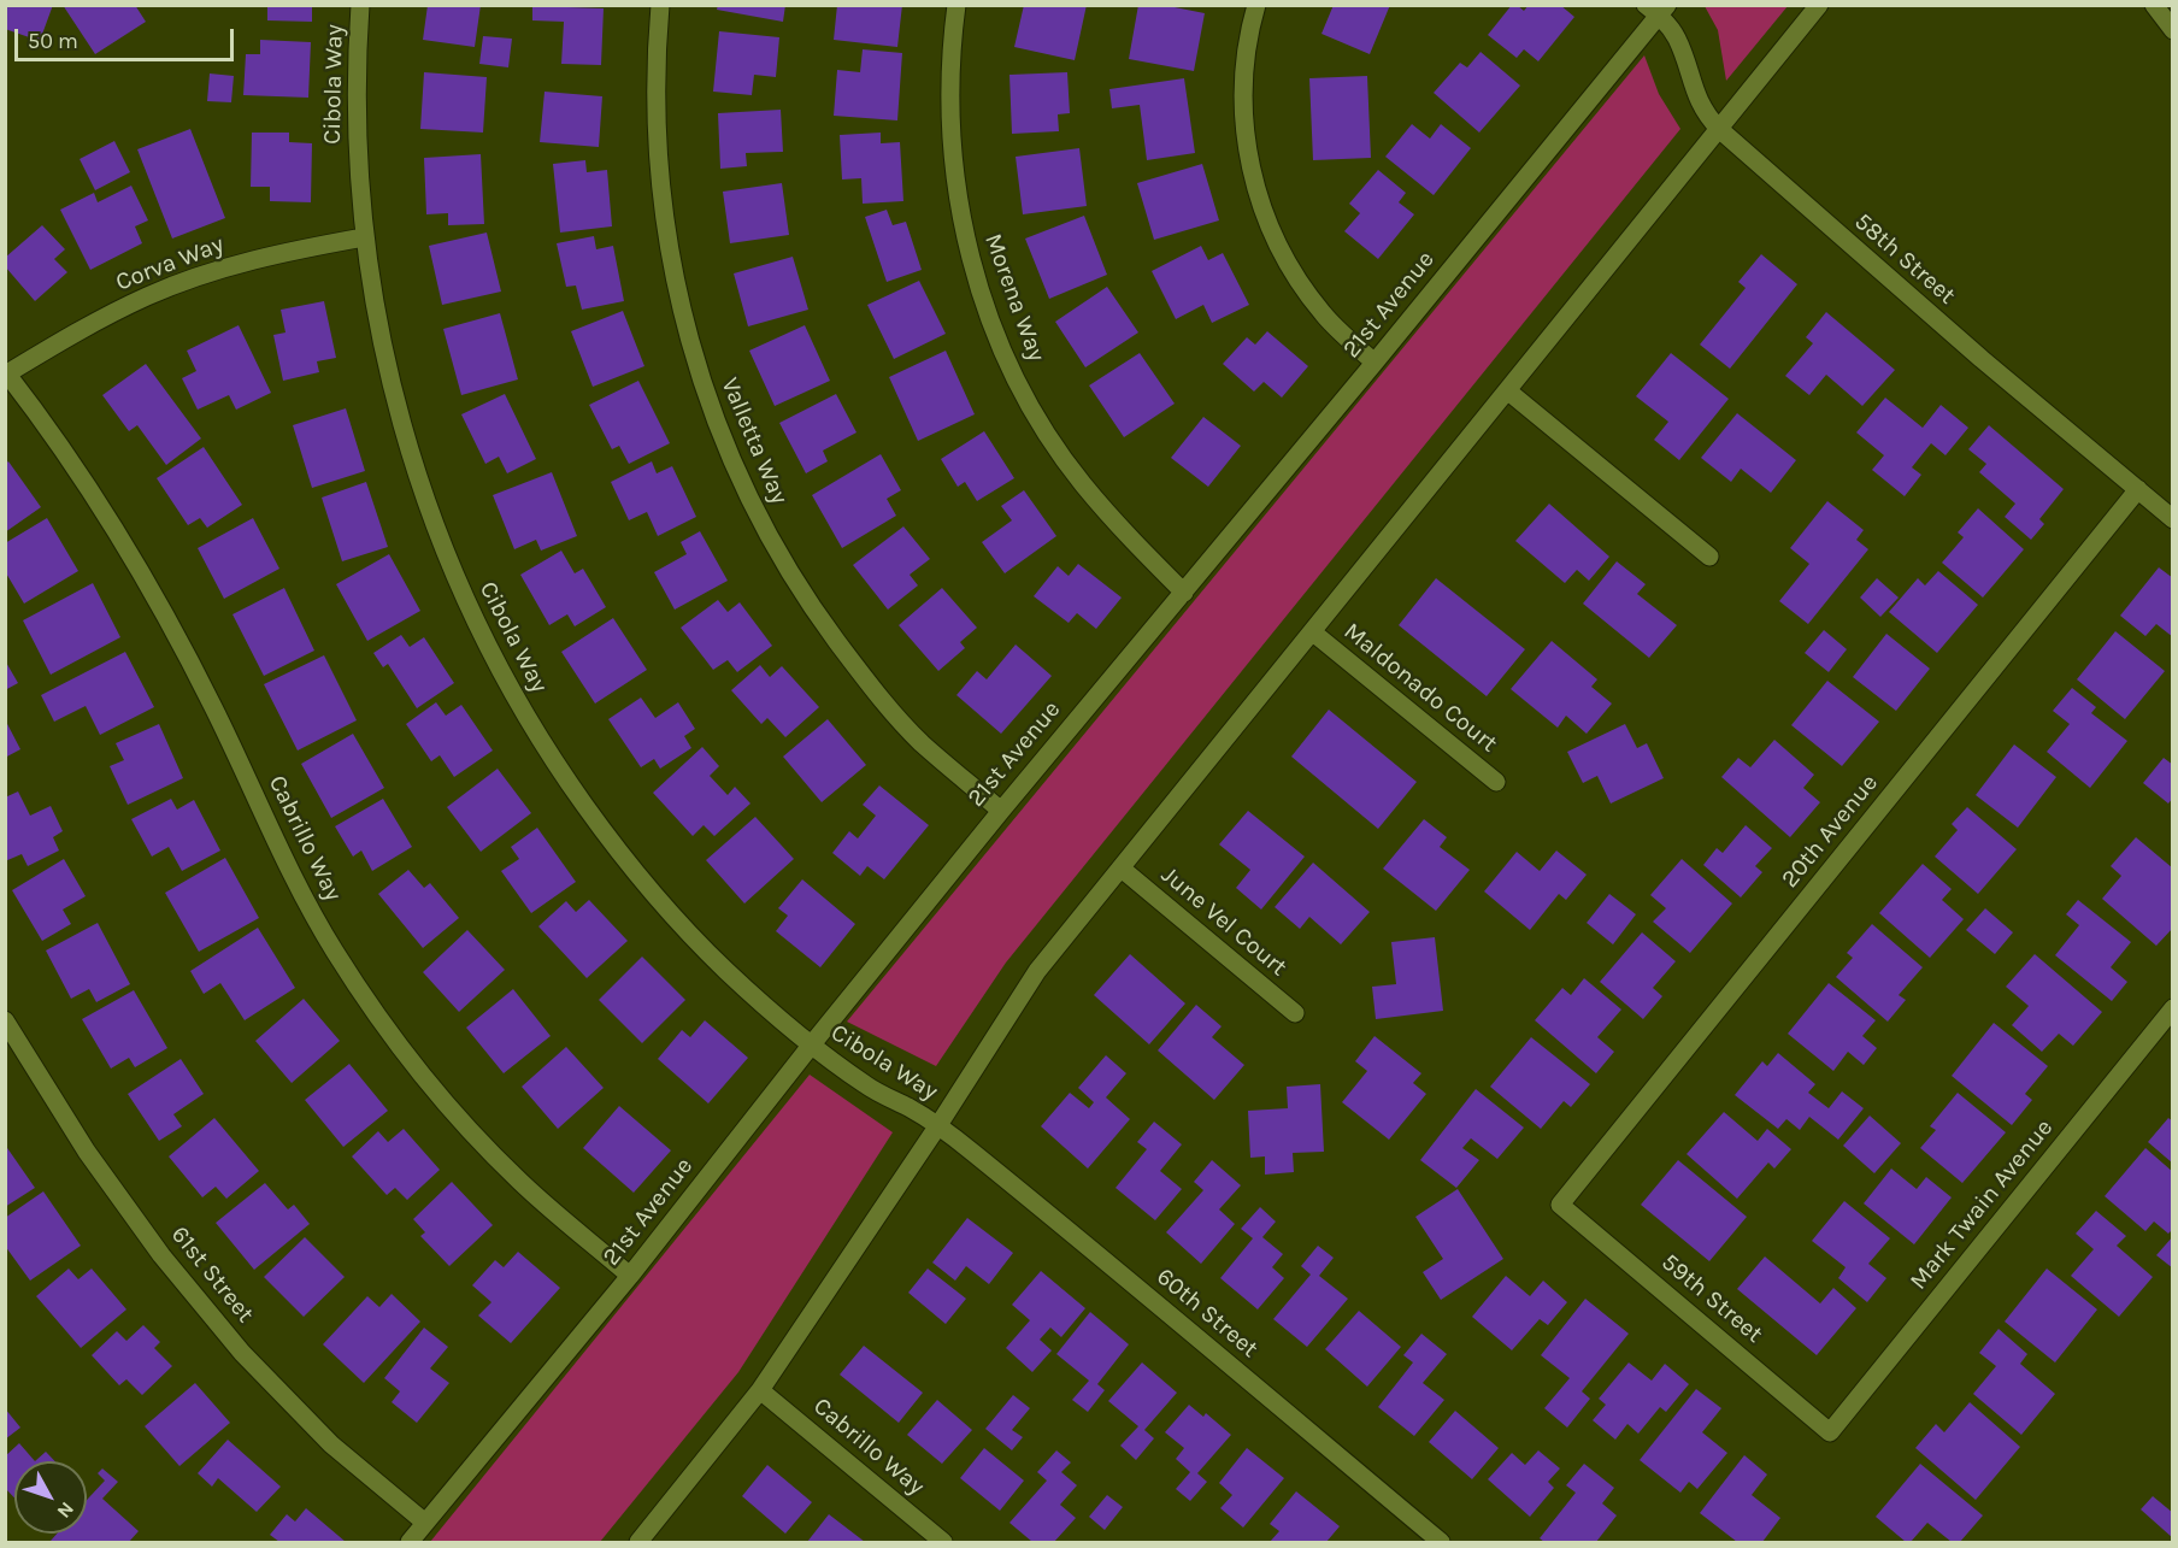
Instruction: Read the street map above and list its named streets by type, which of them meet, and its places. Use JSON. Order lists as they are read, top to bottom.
{
  "streets": {
    "street": [
      "Cibola Way",
      "58th Street",
      "Corva Way",
      "Morena Way",
      "21st Avenue",
      "Valletta Way",
      "Maldonado Court",
      "20th Avenue",
      "Cabrillo Way",
      "June Vel Court",
      "Mark Twain Avenue",
      "61st Street",
      "59th Street",
      "60th Street"
    ]
  },
  "crossings": [
    ["Cibola Way", "Corva Way"],
    ["Cibola Way", "21st Avenue"],
    ["Cibola Way", "60th Street"],
    ["58th Street", "21st Avenue"],
    ["58th Street", "20th Avenue"],
    ["Corva Way", "Cabrillo Way"],
    ["Morena Way", "21st Avenue"],
    ["21st Avenue", "Valletta Way"],
    ["21st Avenue", "Cabrillo Way"],
    ["21st Avenue", "61st Street"],
    ["20th Avenue", "59th Street"],
    ["Mark Twain Avenue", "59th Street"]
  ],
  "scale_bar": "50 m",
  "north": "bottom right"
}
